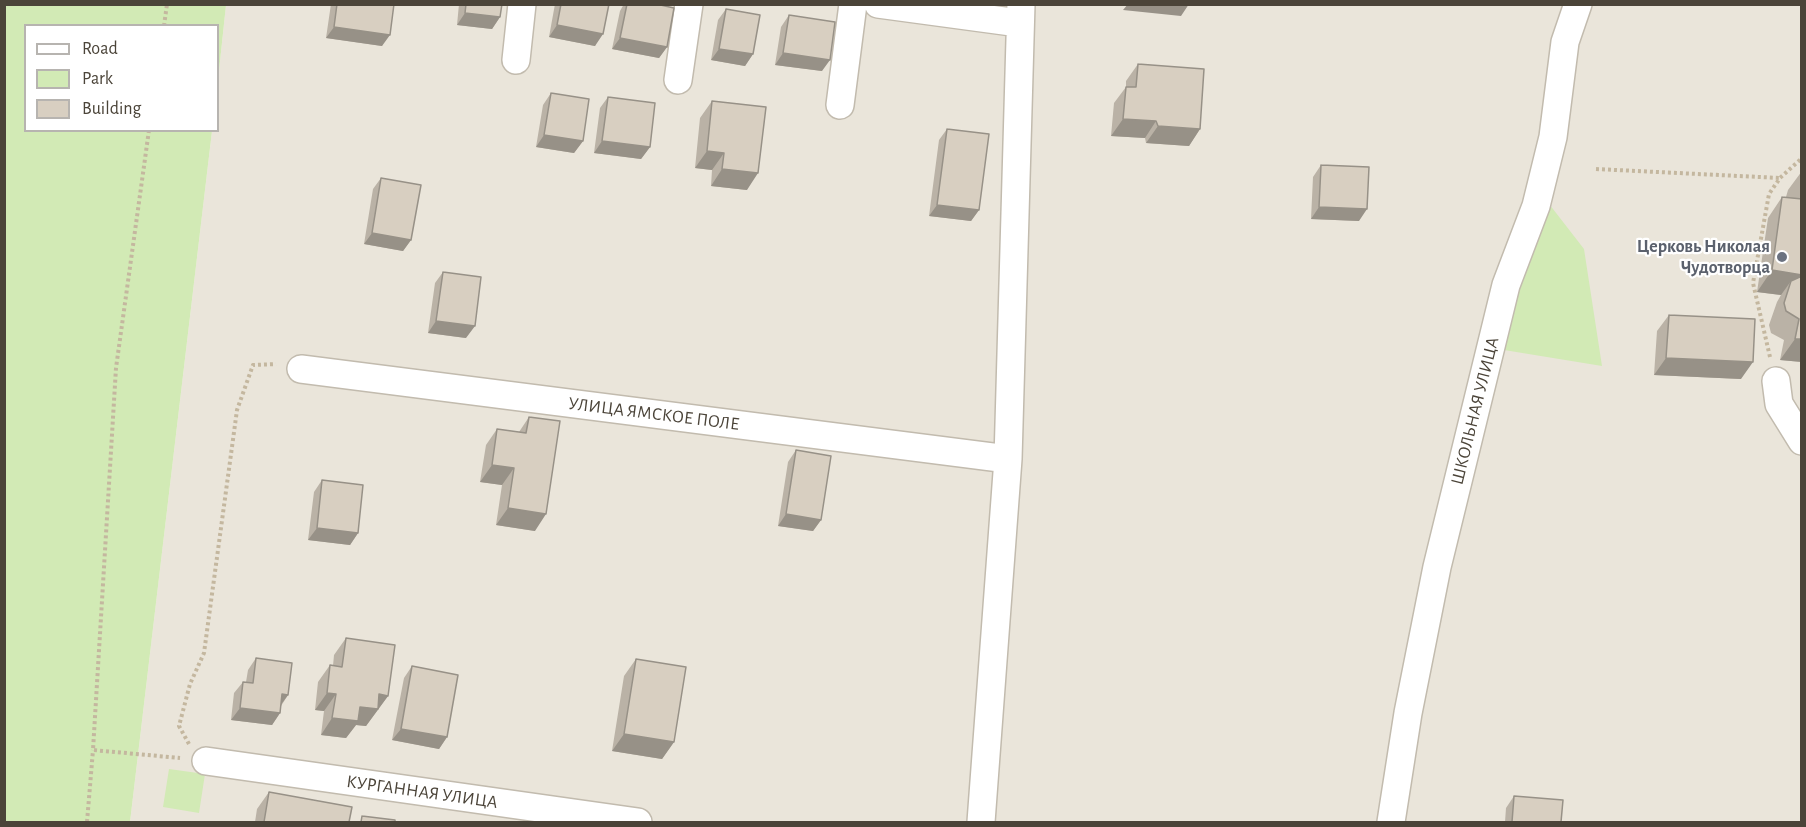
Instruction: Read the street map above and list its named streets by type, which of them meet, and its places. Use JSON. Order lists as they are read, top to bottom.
{
  "streets": {
    "street": ["ШКОЛЬНАЯ УЛИЦА", "УЛИЦА ЯМСКОЕ ПОЛЕ", "КУРГАННАЯ УЛИЦА"]
  },
  "places": ["Церковь Николая Чудотворца"],
  "legend": ["Road", "Park", "Building"]
}
